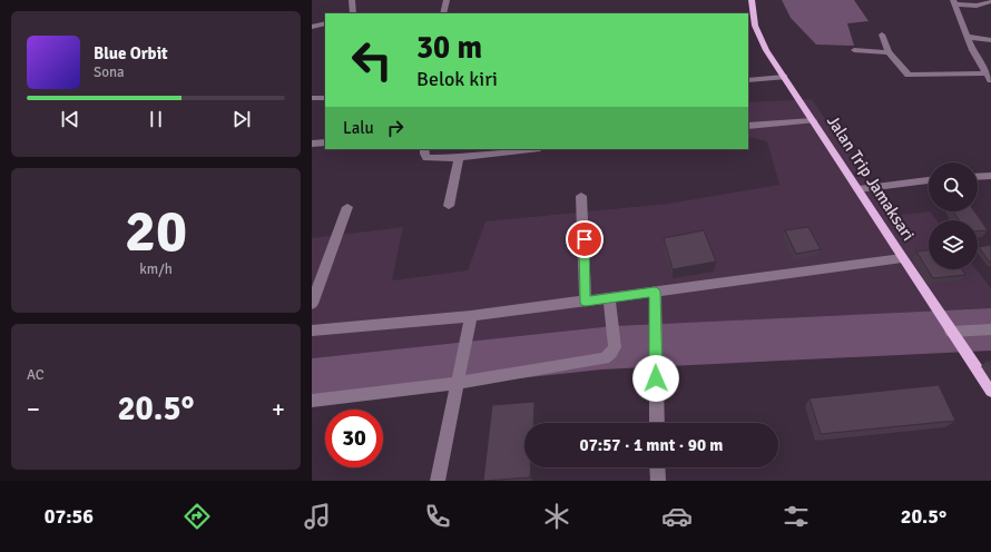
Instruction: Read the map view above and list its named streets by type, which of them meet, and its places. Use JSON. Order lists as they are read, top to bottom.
{
  "streets": {
    "main road": ["Jalan Trip Jamaksari"]
  },
  "page": {
    "turn": ["30 m", "Belok kiri"],
    "song": ["Blue Orbit", "Sona"],
    "then": "Lalu",
    "tile": [
      ["20", "km/h"],
      "AC"
    ],
    "heat": ["−", "20.5°", "+"],
    "limit": "30",
    "trip": "07:57 · 1 mnt · 90 m",
    "tabs": ["07:56", "20.5°"]
  }
}
